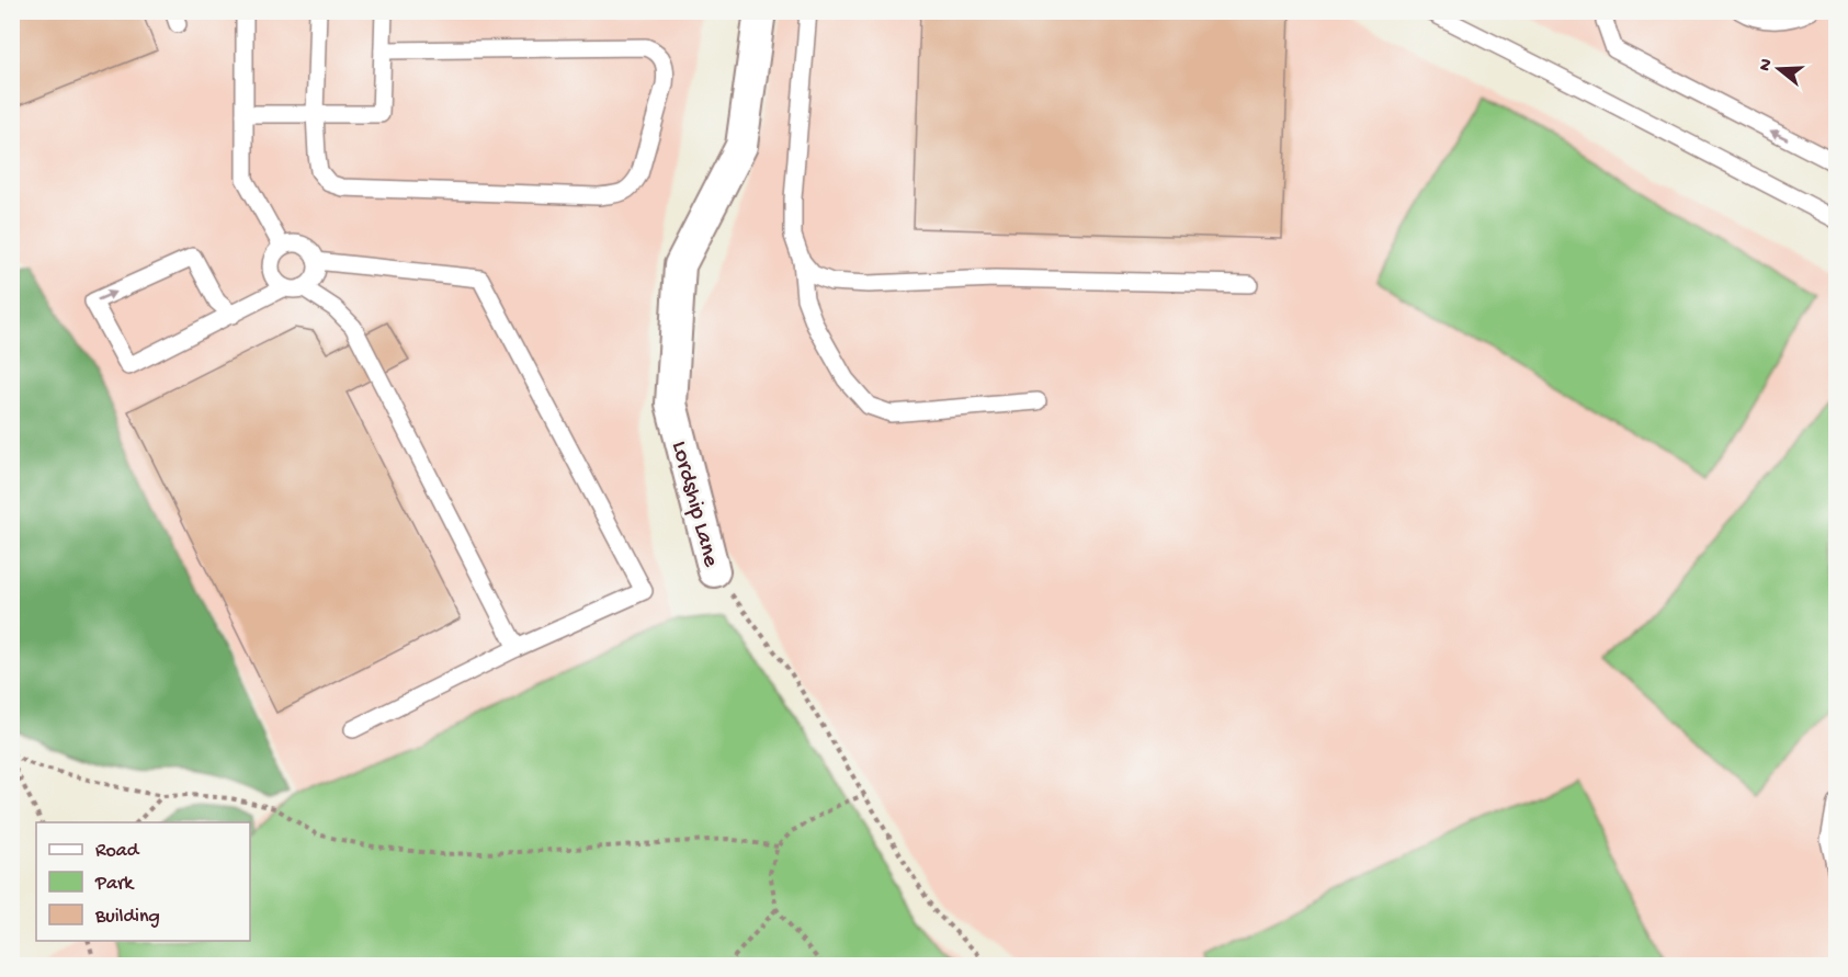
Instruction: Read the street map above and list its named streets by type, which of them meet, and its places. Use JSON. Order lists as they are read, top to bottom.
{
  "streets": {
    "street": ["Lordship Lane"]
  },
  "legend": ["Road", "Park", "Building"],
  "north": "left"
}
